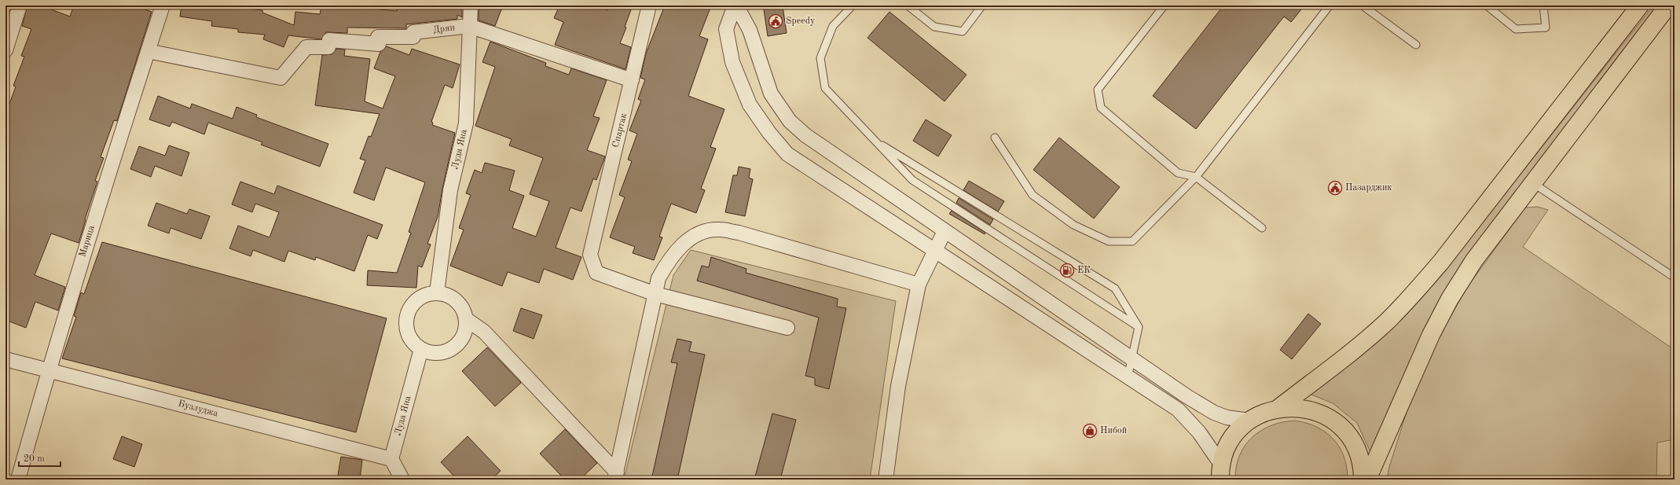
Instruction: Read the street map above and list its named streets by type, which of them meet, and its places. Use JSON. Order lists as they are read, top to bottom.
{
  "streets": {
    "street": [
      "Дрян",
      "Спартак",
      "Луда Яна",
      "Марица",
      "Бузлуджа"
    ]
  },
  "crossings": [
    ["Дрян", "Спартак"],
    ["Дрян", "Луда Яна"],
    ["Дрян", "Марица"],
    ["Луда Яна", "Бузлуджа"],
    ["Марица", "Бузлуджа"]
  ],
  "places": {
    "public building": ["Speedy", "Пазарджик"],
    "fuel station": ["ЕК"],
    "shop": ["Нибой"]
  },
  "scale_bar": "20 m"
}
